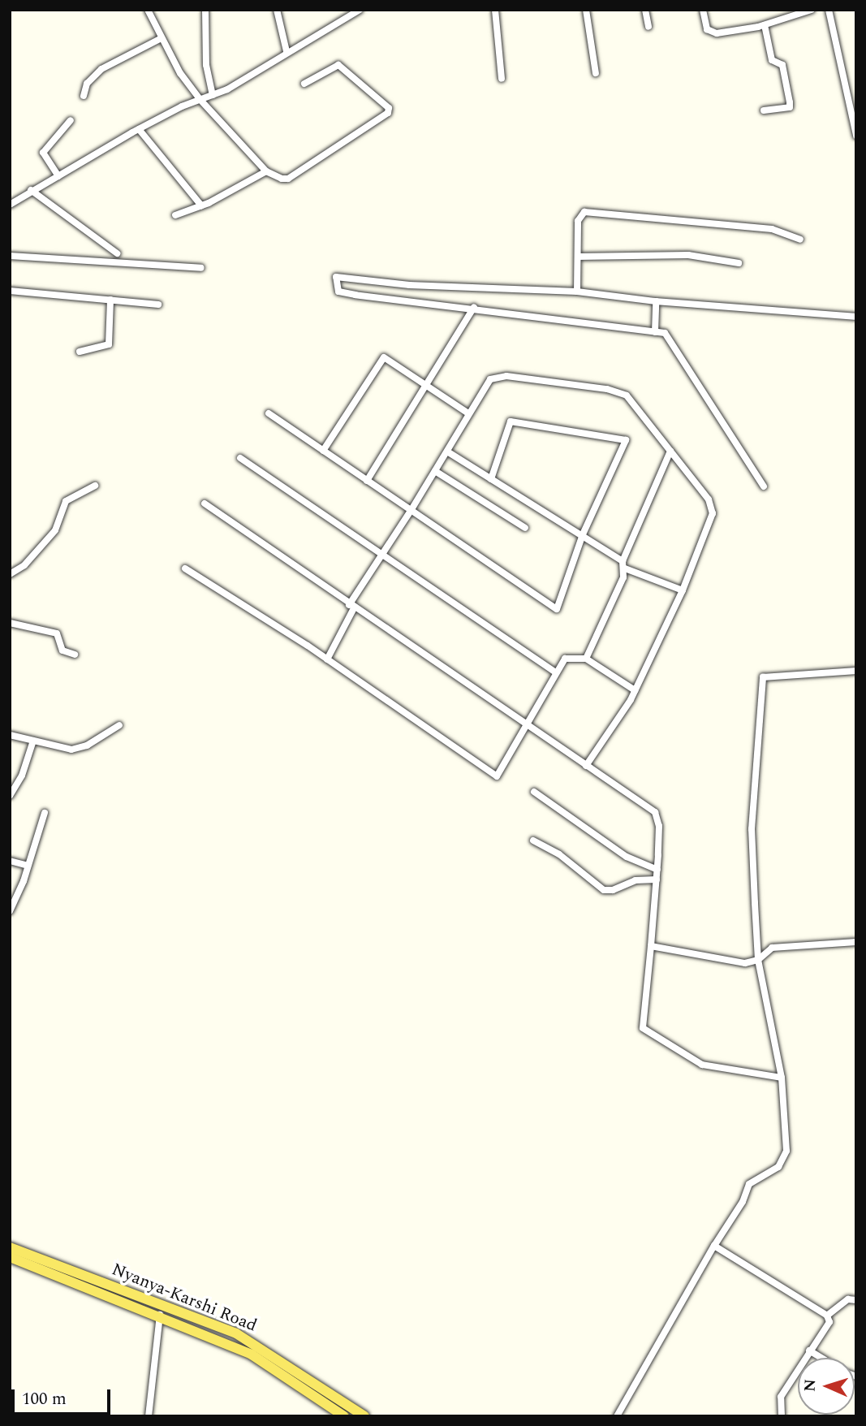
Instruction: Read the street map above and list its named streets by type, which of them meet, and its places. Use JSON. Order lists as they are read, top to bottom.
{
  "streets": {
    "main road": ["Nyanya-Karshi Road"]
  },
  "scale_bar": "100 m",
  "north": "left"
}
